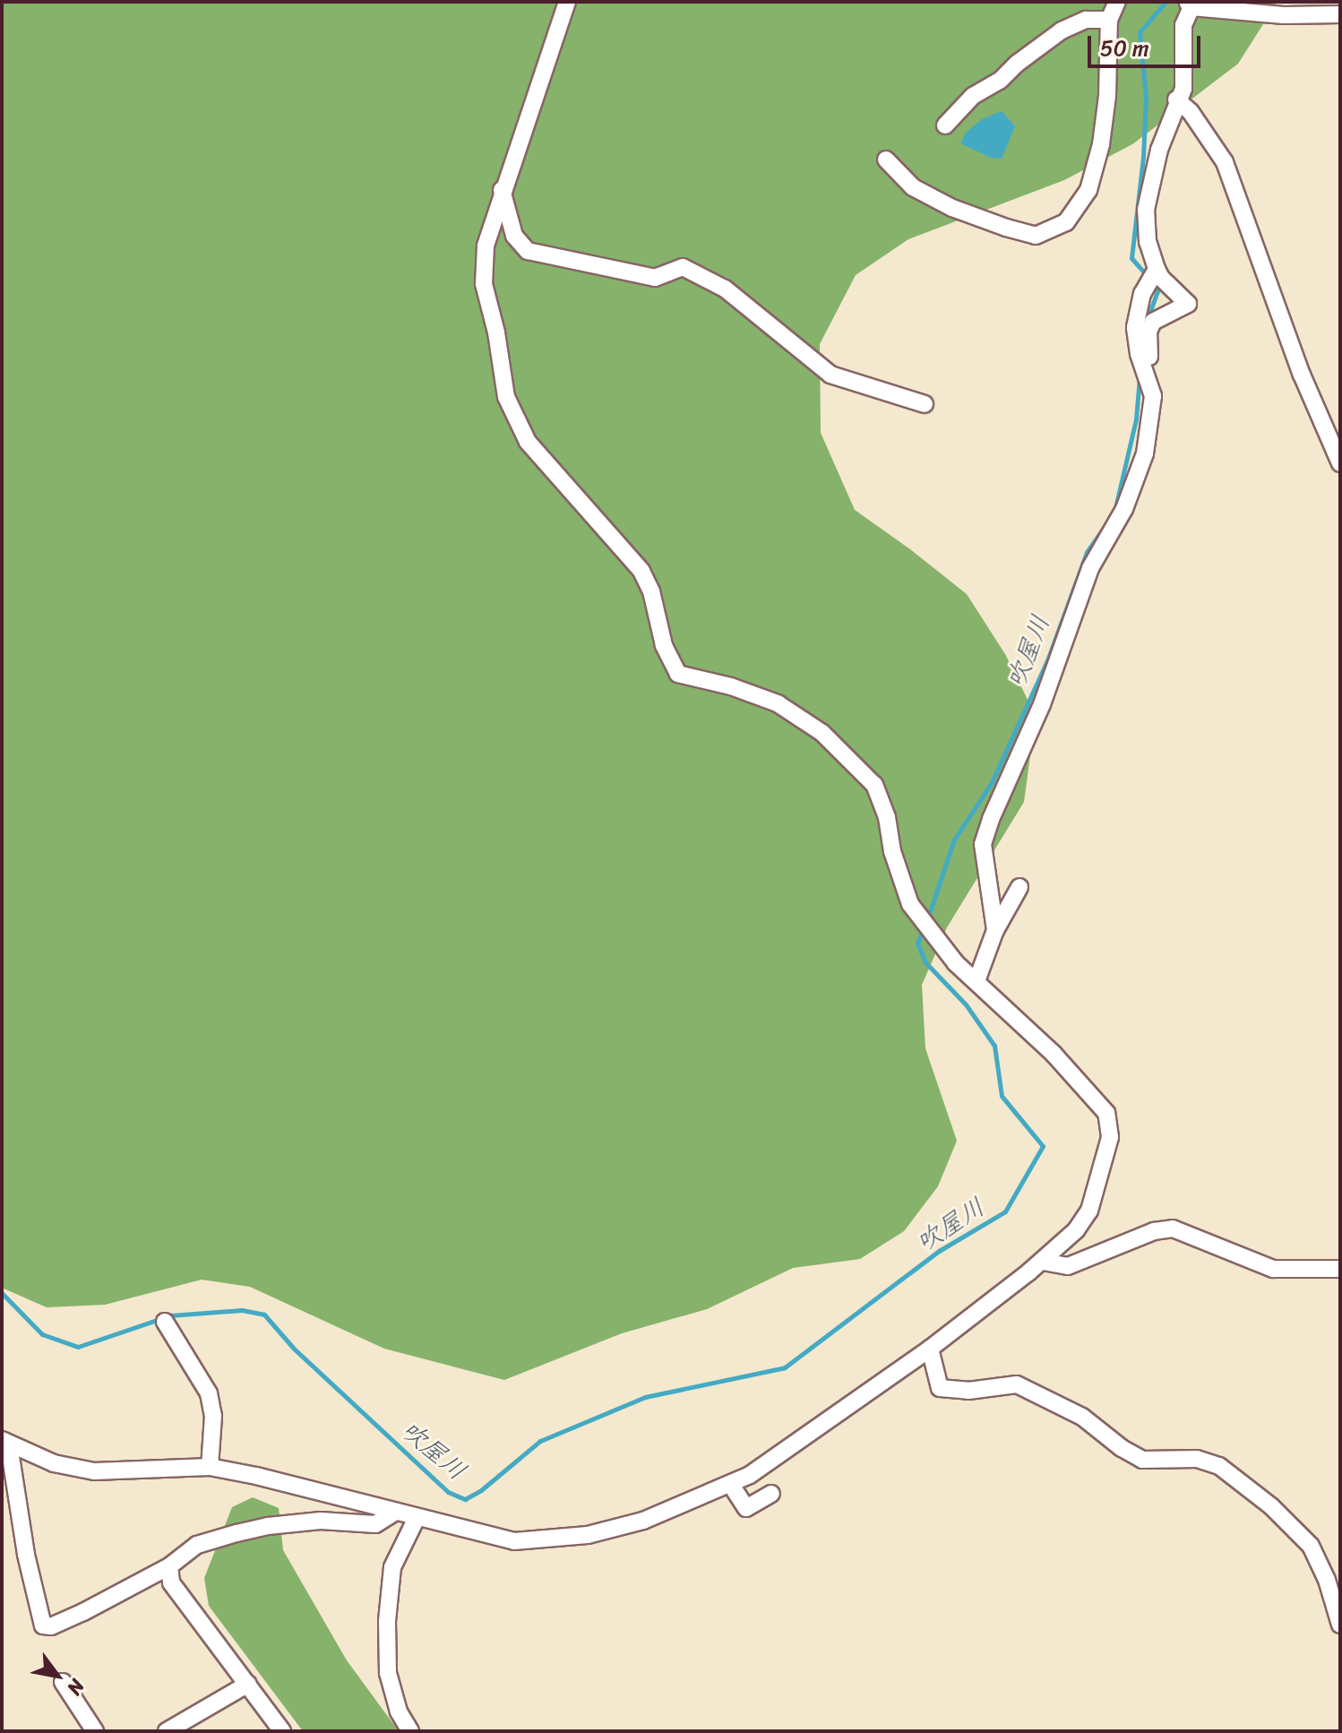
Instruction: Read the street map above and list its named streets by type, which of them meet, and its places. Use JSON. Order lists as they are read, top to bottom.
{
  "water": ["吹屋川"],
  "scale_bar": "50 m",
  "north": "bottom right"
}
